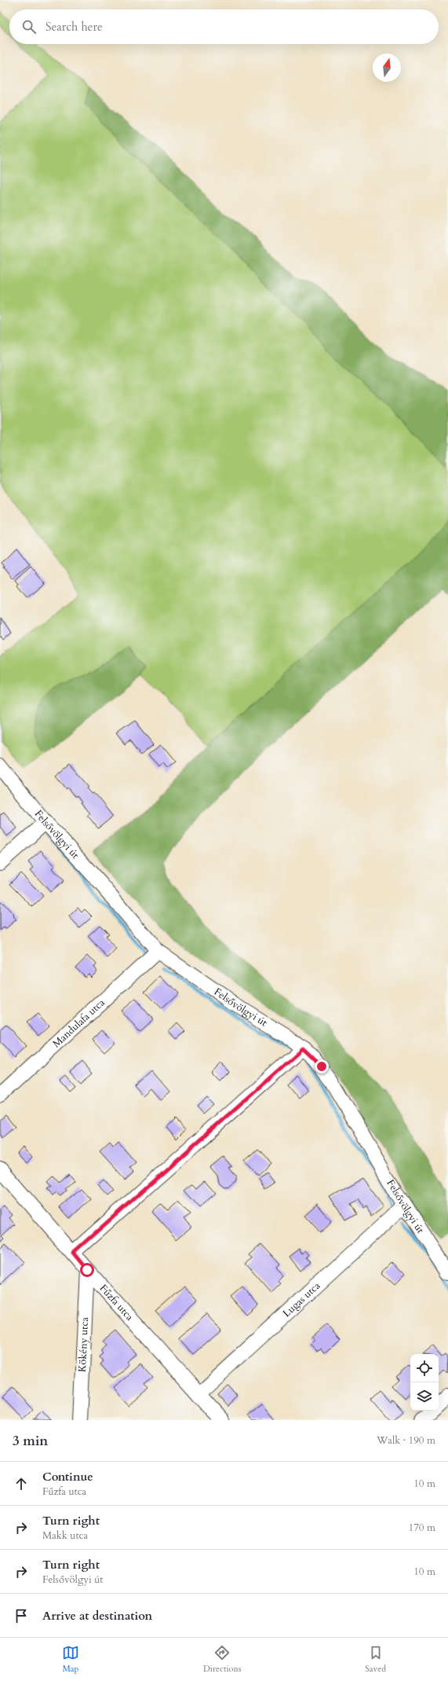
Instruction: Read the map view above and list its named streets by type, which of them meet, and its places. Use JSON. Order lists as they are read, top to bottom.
{
  "streets": {
    "street": [
      "Felsővölgyi út",
      "Mandulafa utca",
      "Lugas utca",
      "Fűzfa utca",
      "Kökény utca"
    ]
  },
  "crossings": [
    ["Felsővölgyi út", "Mandulafa utca"],
    ["Felsővölgyi út", "Lugas utca"],
    ["Lugas utca", "Fűzfa utca"],
    ["Fűzfa utca", "Kökény utca"]
  ],
  "north": "top",
  "page": {
    "search": "Search here",
    "heading": ["3 min", "Walk · 190 m"],
    "list": [
      ["Continue", "Fűzfa utca", "10 m"],
      ["Turn right", "Makk utca", "170 m"],
      ["Turn right", "Felsővölgyi út", "10 m"],
      "Arrive at destination"
    ],
    "nav": ["Map", "Directions", "Saved"]
  }
}
